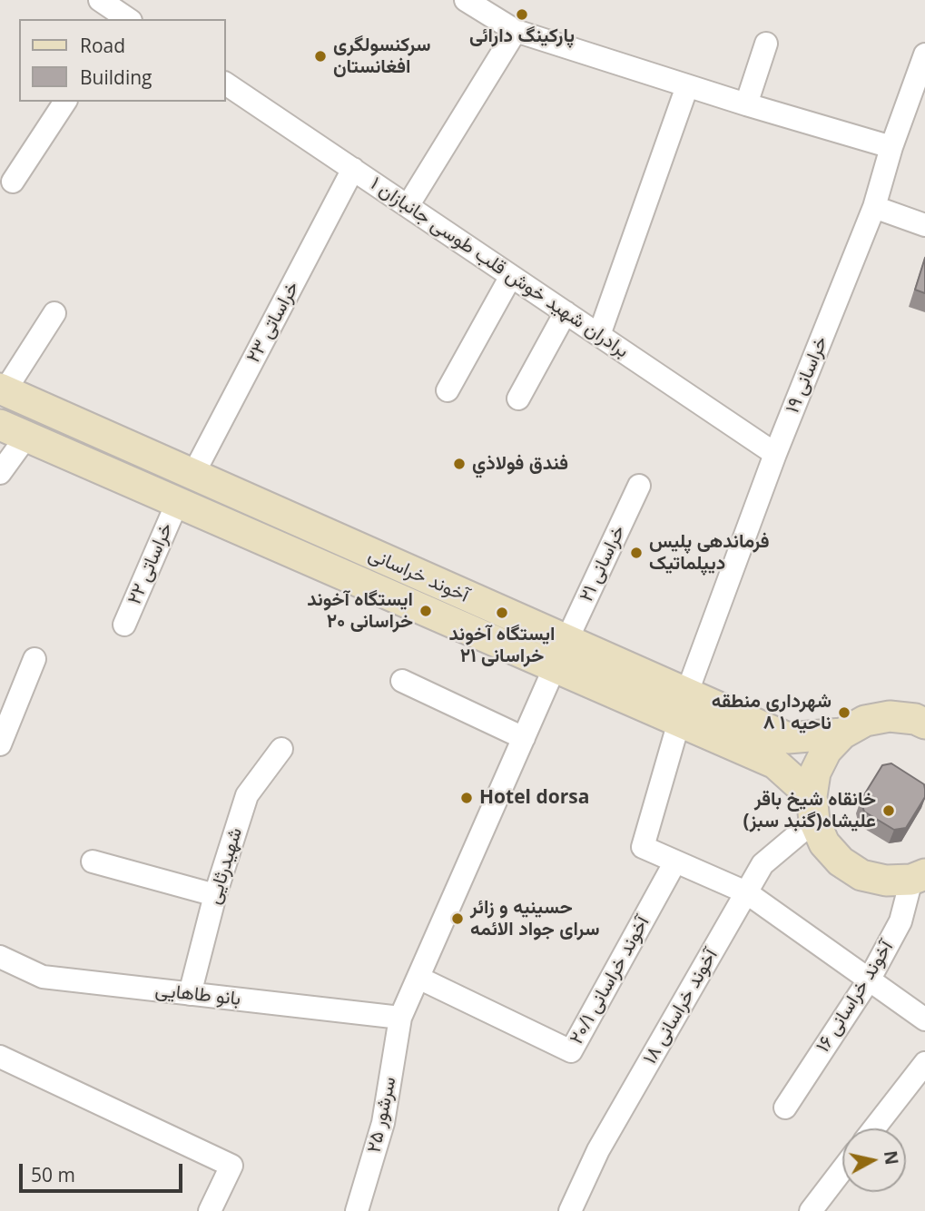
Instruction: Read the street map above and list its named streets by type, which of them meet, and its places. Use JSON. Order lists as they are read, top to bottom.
{
  "streets": {
    "street": [
      "برادران شهید خوش قلب طوسی جانبازان ۱",
      "خراساتی ۲۳",
      "خراسانی ۱۹",
      "خراساتی ۲۲",
      "خراسانی ۲۱",
      "آخوند خراسانی",
      "شهیدرثایی",
      "آخوند خراسانی ۲۰/۱",
      "بانو طاهایی",
      "آخوند خراسانی ۱۶",
      "آخوند خراسانی ۱۸",
      "سرشور ۲۵"
    ]
  },
  "crossings": [
    ["برادران شهید خوش قلب طوسی جانبازان ۱", "خراساتی ۲۳"],
    ["برادران شهید خوش قلب طوسی جانبازان ۱", "خراسانی ۱۹"],
    ["خراساتی ۲۳", "آخوند خراسانی"],
    ["خراسانی ۱۹", "آخوند خراسانی"],
    ["خراسانی ۱۹", "آخوند خراسانی ۲۰/۱"],
    ["خراساتی ۲۲", "آخوند خراسانی"],
    ["خراسانی ۲۱", "آخوند خراسانی"],
    ["آخوند خراسانی", "آخوند خراسانی ۱۸"],
    ["شهیدرثایی", "بانو طاهایی"],
    ["بانو طاهایی", "سرشور ۲۵"]
  ],
  "places": [
    "پارکینگ دارائی",
    "سرکنسولگری افغانستان",
    "فندق فولاذي",
    "فرماندهی پلیس دیپلماتیک",
    "ایستگاه آخوند خراسانی ۲۰",
    "ایستگاه آخوند خراسانی ۲۱",
    "شهرداری منطقه ۸ ناحیه ۱",
    "Hotel dorsa",
    "خانقاه شیخ باقر علیشاه(گنبد سبز)",
    "حسینیه و زائر سرای جواد الائمه"
  ],
  "legend": ["Road", "Building"],
  "scale_bar": "50 m",
  "north": "right"
}
